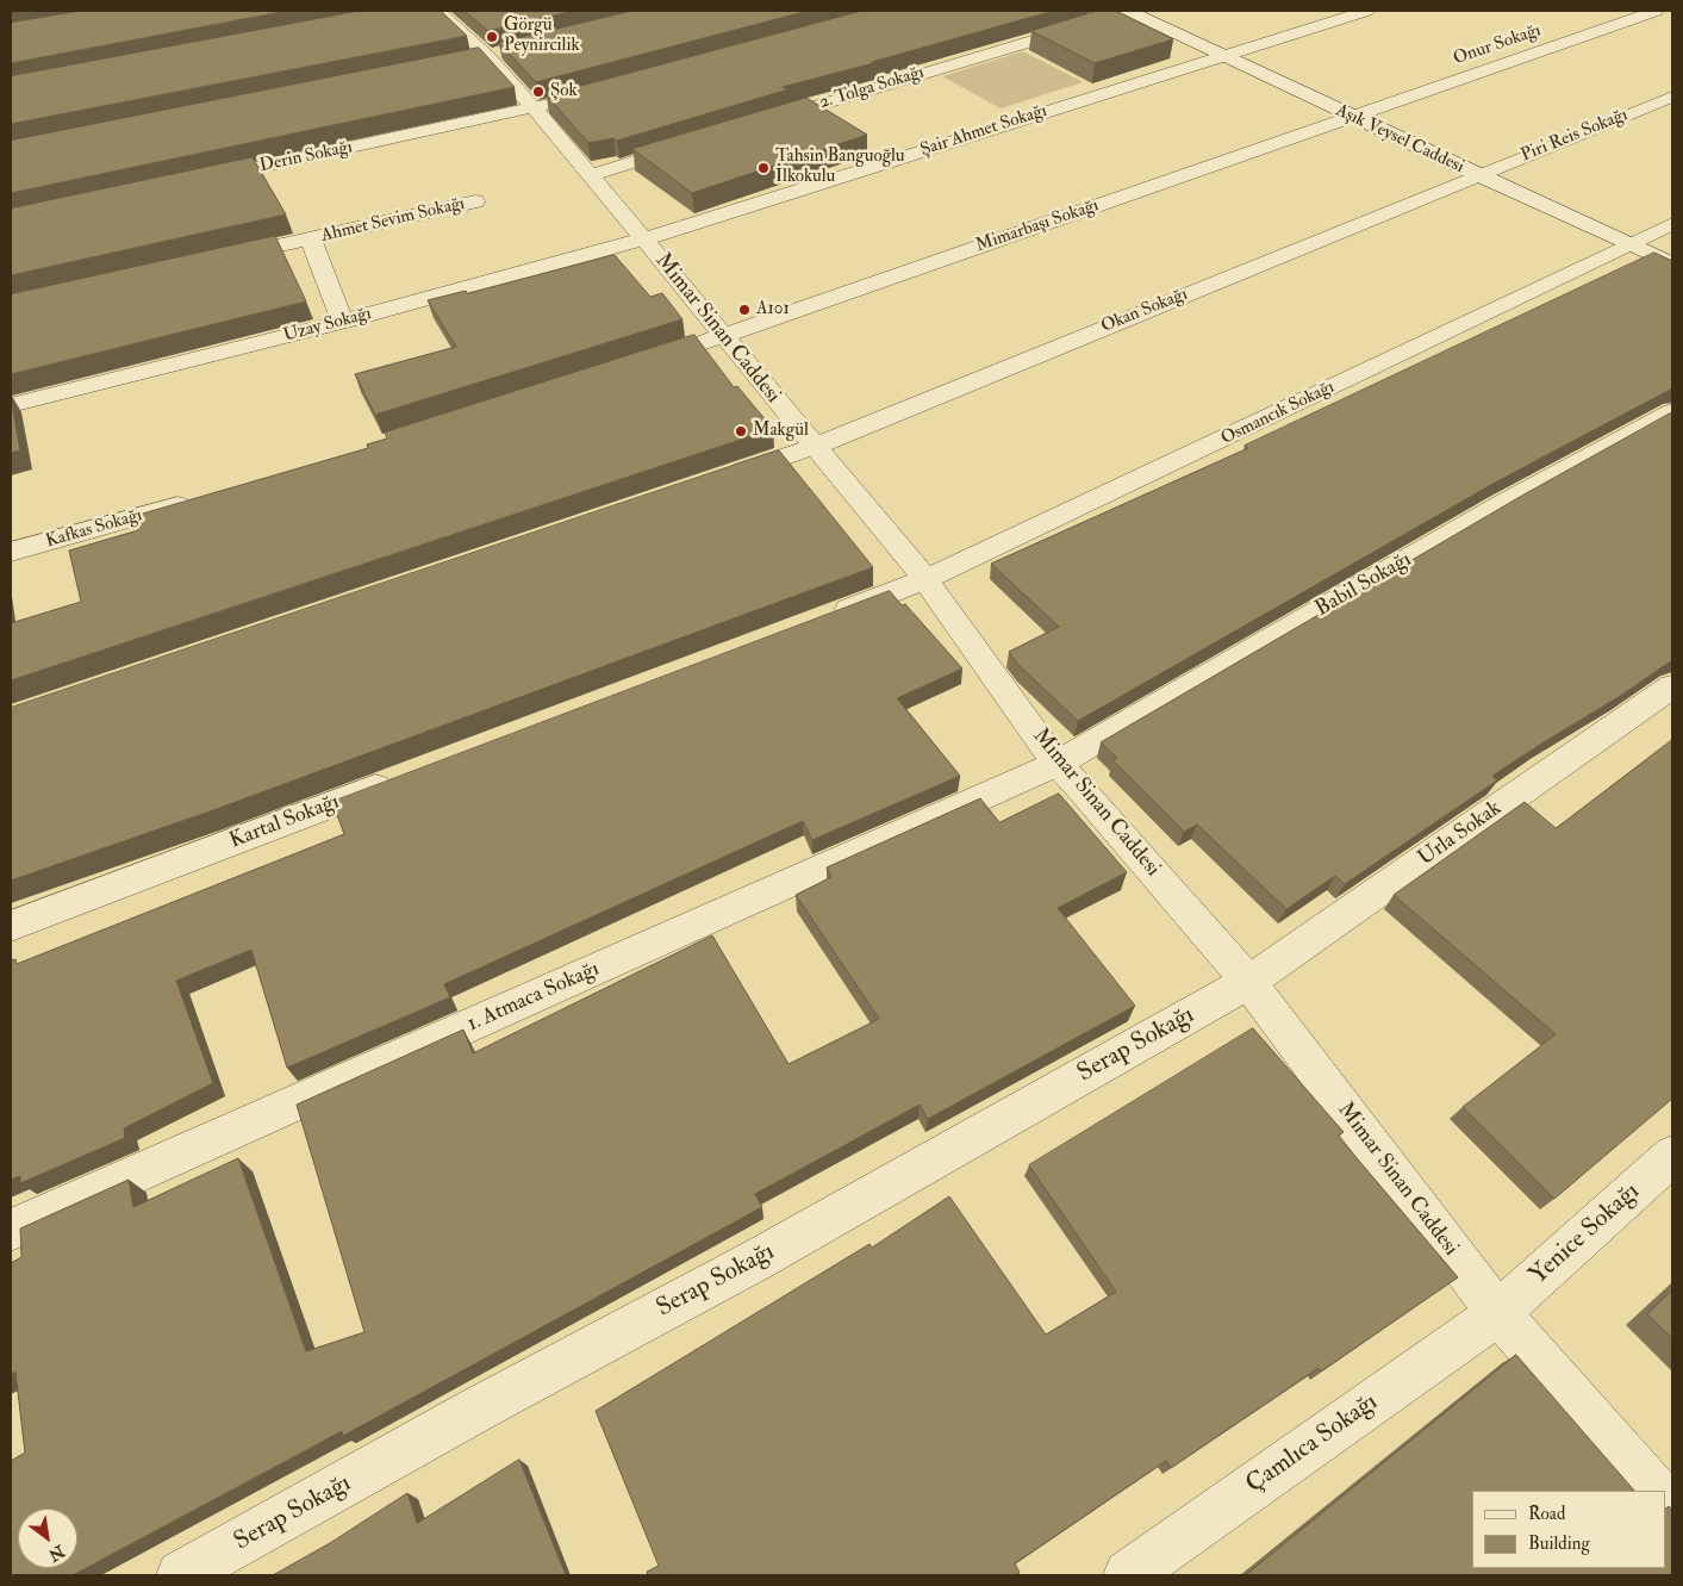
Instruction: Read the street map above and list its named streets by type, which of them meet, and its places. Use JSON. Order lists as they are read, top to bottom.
{
  "streets": {
    "street": [
      "Onur Sokağı",
      "2. Tolga Sokağı",
      "Şair Ahmet Sokağı",
      "Piri Reis Sokağı",
      "Aşık Veysel Caddesi",
      "Derin Sokağı",
      "Ahmet Sevim Sokağı",
      "Mimarbaşı Sokağı",
      "Okan Sokağı",
      "Uzay Sokağı",
      "Mimar Sinan Caddesi",
      "Osmancık Sokağı",
      "Kafkas Sokağı",
      "Babil Sokağı",
      "Kartal Sokağı",
      "Urla Sokak",
      "1. Atmaca Sokağı",
      "Serap Sokağı",
      "Yenice Sokağı",
      "Çamlıca Sokağı"
    ]
  },
  "crossings": [
    ["Onur Sokağı", "Aşık Veysel Caddesi"],
    ["Onur Sokağı", "Mimarbaşı Sokağı"],
    ["Şair Ahmet Sokağı", "Aşık Veysel Caddesi"],
    ["Şair Ahmet Sokağı", "Uzay Sokağı"],
    ["Şair Ahmet Sokağı", "Mimar Sinan Caddesi"],
    ["Piri Reis Sokağı", "Aşık Veysel Caddesi"],
    ["Piri Reis Sokağı", "Okan Sokağı"],
    ["Aşık Veysel Caddesi", "Mimarbaşı Sokağı"],
    ["Aşık Veysel Caddesi", "Okan Sokağı"],
    ["Aşık Veysel Caddesi", "Osmancık Sokağı"],
    ["Derin Sokağı", "Mimar Sinan Caddesi"],
    ["Ahmet Sevim Sokağı", "Uzay Sokağı"],
    ["Mimarbaşı Sokağı", "Mimar Sinan Caddesi"],
    ["Okan Sokağı", "Mimar Sinan Caddesi"],
    ["Uzay Sokağı", "Mimar Sinan Caddesi"],
    ["Mimar Sinan Caddesi", "Osmancık Sokağı"],
    ["Mimar Sinan Caddesi", "Babil Sokağı"],
    ["Mimar Sinan Caddesi", "Urla Sokak"],
    ["Mimar Sinan Caddesi", "1. Atmaca Sokağı"],
    ["Mimar Sinan Caddesi", "Serap Sokağı"],
    ["Mimar Sinan Caddesi", "Yenice Sokağı"],
    ["Mimar Sinan Caddesi", "Çamlıca Sokağı"],
    ["Babil Sokağı", "1. Atmaca Sokağı"],
    ["Urla Sokak", "Serap Sokağı"],
    ["Yenice Sokağı", "Çamlıca Sokağı"]
  ],
  "places": [
    "Görgü Peynircilik",
    "Şok",
    "Tahsin Banguoğlu İlkokulu",
    "A101",
    "Makgül"
  ],
  "legend": ["Road", "Building"],
  "north": "bottom right"
}
